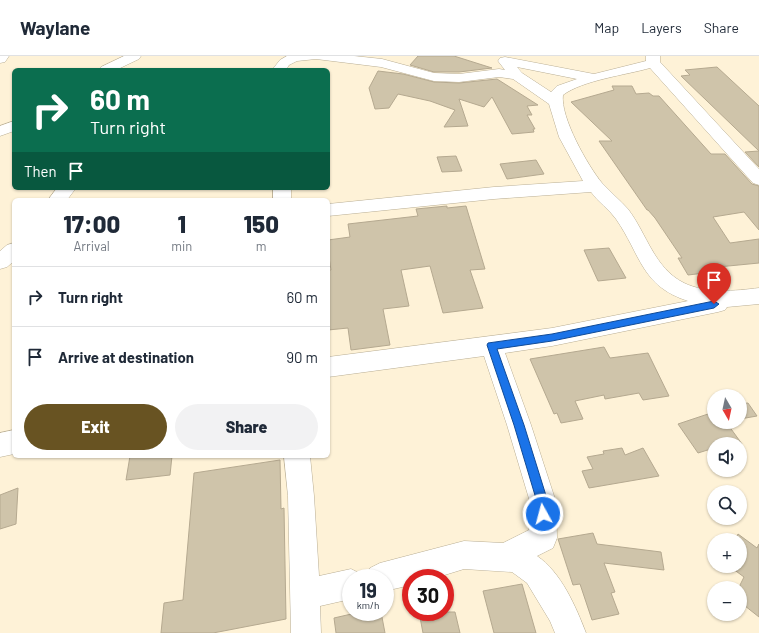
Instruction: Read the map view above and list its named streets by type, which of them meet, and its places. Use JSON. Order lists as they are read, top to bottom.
{
  "north": "bottom",
  "page": {
    "header": "Waylane",
    "nav": ["Map", "Layers", "Share"],
    "turn": ["60 m", "Turn right"],
    "then": "Then",
    "eta": [
      "17:00",
      "Arrival",
      "1",
      "min",
      "150",
      "m"
    ],
    "list": [
      {
        "name": "Turn right",
        "value": "60 m"
      },
      {
        "name": "Arrive at destination",
        "value": "90 m"
      }
    ],
    "map_buttons": ["+", "−"],
    "buttons": ["Exit", "Share"],
    "speed": "19 km/h",
    "limit": "30"
  }
}
